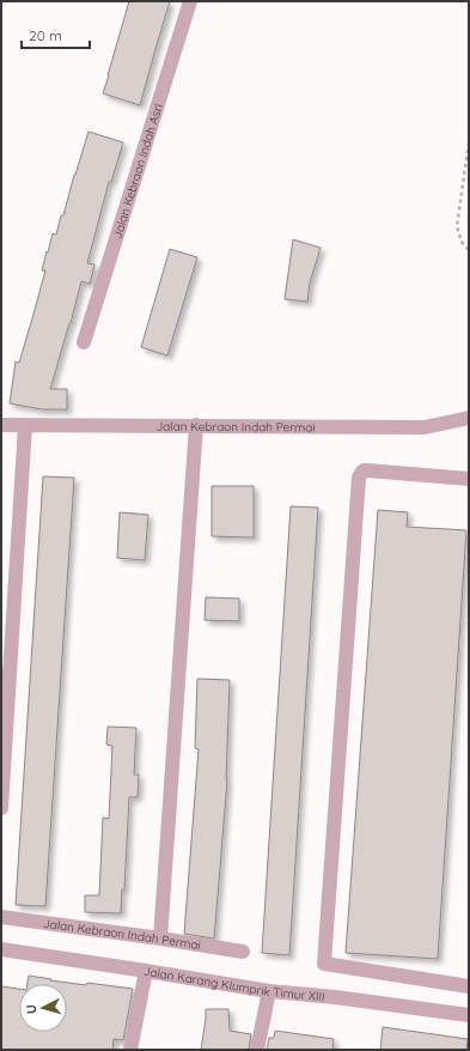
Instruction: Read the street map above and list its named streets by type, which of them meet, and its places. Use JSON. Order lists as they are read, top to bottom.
{
  "streets": {
    "street": ["Jalan Kebraon Indah Asri", "Jalan Kebraon Indah Permai", "Jalan Karang Klumprik Timur XIII"]
  },
  "scale_bar": "20 m",
  "north": "left"
}
